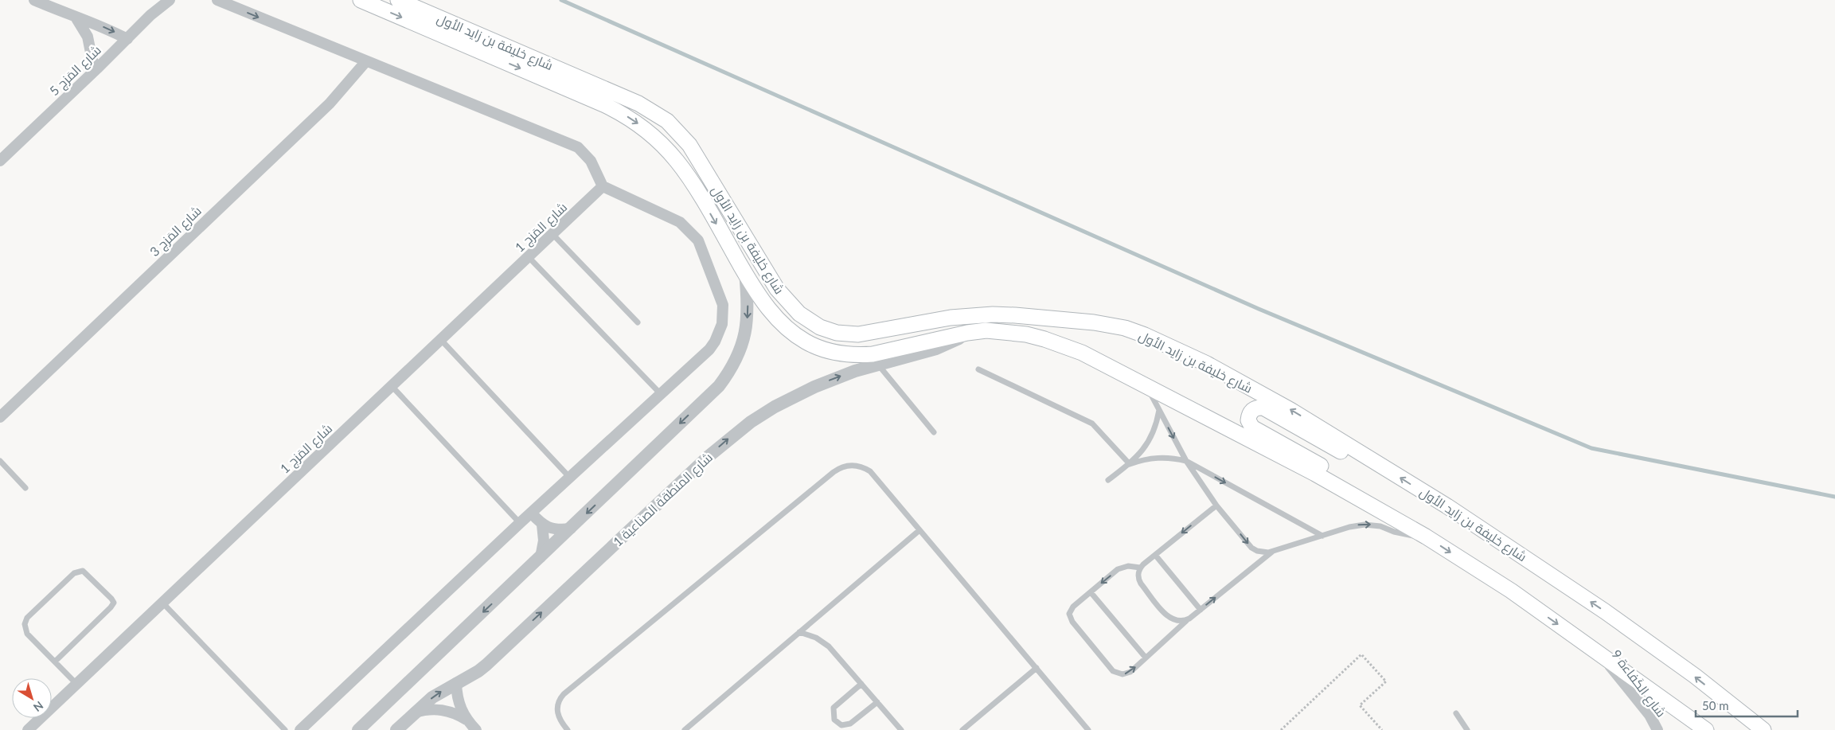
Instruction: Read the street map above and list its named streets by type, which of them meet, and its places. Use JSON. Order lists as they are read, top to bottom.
{
  "streets": {
    "main road": ["شارع خليفة بن زايد الأول"],
    "street": [
      "شارع المَزج 5",
      "شارع المَزج 1",
      "شارع المَزج 3",
      "شارع المنطقة الصناعية 1",
      "شارع الكَفاءة 9"
    ]
  },
  "crossings": [
    ["شارع خليفة بن زايد الأول", "شارع المنطقة الصناعية 1"],
    ["شارع خليفة بن زايد الأول", "شارع الكَفاءة 9"]
  ],
  "scale_bar": "50 m",
  "north": "bottom right"
}
